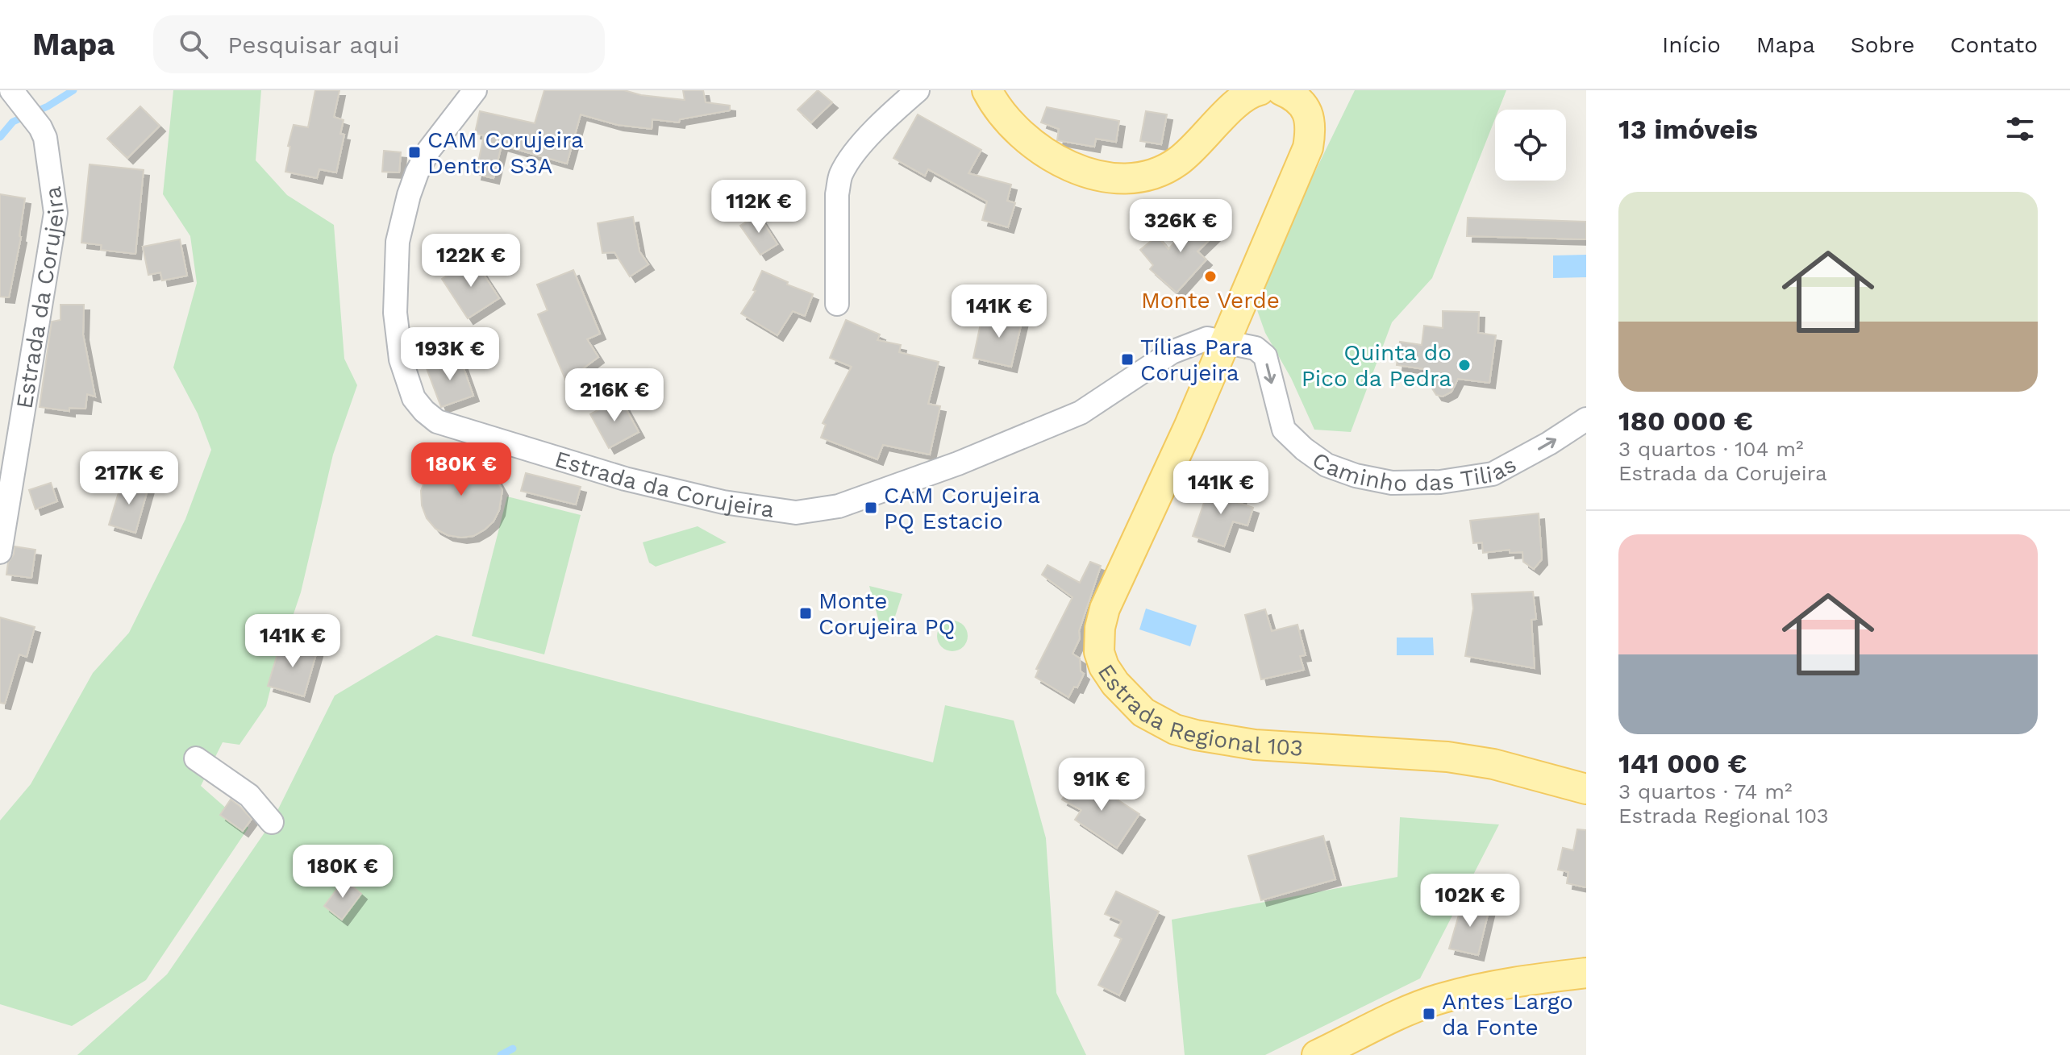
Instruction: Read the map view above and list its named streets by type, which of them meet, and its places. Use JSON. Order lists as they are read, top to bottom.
{
  "streets": {
    "main road": ["Estrada Regional 103"],
    "street": ["Estrada da Corujeira", "Caminho das Tilias"]
  },
  "crossings": [
    ["Estrada da Corujeira", "Caminho das Tilias"],
    ["Estrada da Corujeira", "Estrada Regional 103"],
    ["Caminho das Tilias", "Estrada Regional 103"]
  ],
  "one_way": ["Caminho das Tilias"],
  "places": {
    "transit": [
      "CAM Corujeira Dentro S3A",
      "Tílias Para Corujeira",
      "CAM Corujeira PQ Estacio",
      "Monte Corujeira PQ",
      "Antes Largo da Fonte"
    ],
    "other": ["Monte Verde", "Quinta do Pico da Pedra"]
  },
  "page": {
    "header": "Mapa",
    "search": "Pesquisar aqui",
    "nav": [
      "Início",
      "Mapa",
      "Sobre",
      "Contato"
    ],
    "heading": "13 imóveis",
    "list": [
      {
        "name": "180 000 €",
        "note": "3 quartos · 104 m² · Estrada da Corujeira"
      },
      {
        "name": "141 000 €",
        "note": "3 quartos · 74 m² · Estrada Regional 103"
      }
    ],
    "price": [
      "112K €",
      "326K €",
      "122K €",
      "141K €",
      "193K €",
      "216K €",
      "180K €",
      "217K €",
      "141K €",
      "141K €",
      "91K €",
      "180K €",
      "102K €"
    ]
  }
}
